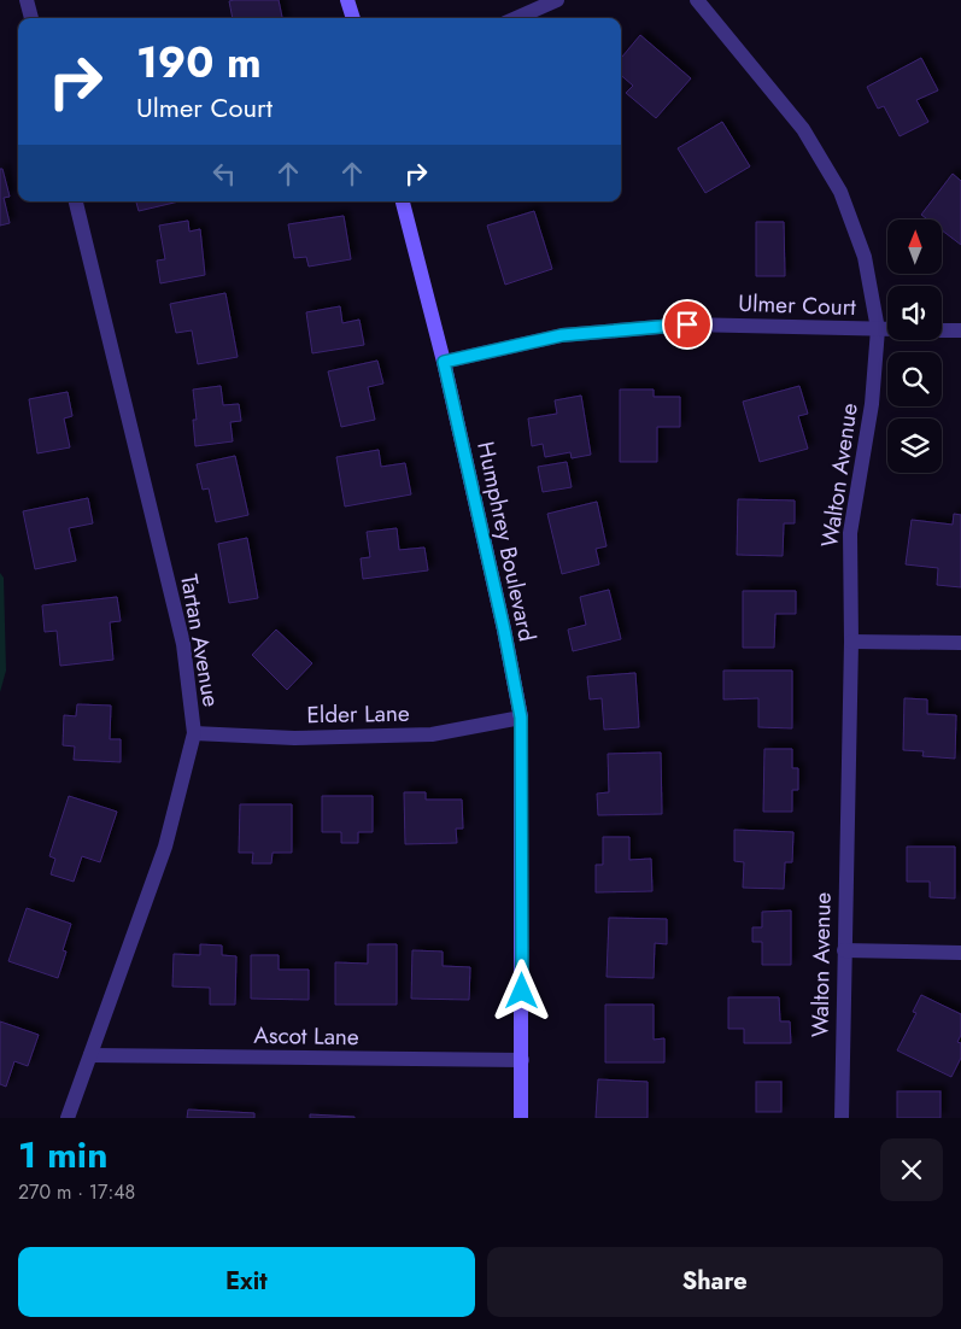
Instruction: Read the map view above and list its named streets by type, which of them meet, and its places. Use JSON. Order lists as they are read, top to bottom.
{
  "streets": {
    "street": [
      "Ulmer Court",
      "Walton Avenue",
      "Humphrey Boulevard",
      "Tartan Avenue",
      "Elder Lane",
      "Ascot Lane"
    ]
  },
  "crossings": [
    ["Ulmer Court", "Walton Avenue"],
    ["Ulmer Court", "Humphrey Boulevard"],
    ["Humphrey Boulevard", "Elder Lane"],
    ["Humphrey Boulevard", "Ascot Lane"],
    ["Tartan Avenue", "Elder Lane"],
    ["Tartan Avenue", "Ascot Lane"]
  ],
  "north": "top",
  "page": {
    "turn": ["190 m", "Ulmer Court"],
    "heading": ["1 min", "270 m · 17:48"],
    "buttons": ["Exit", "Share"]
  }
}
